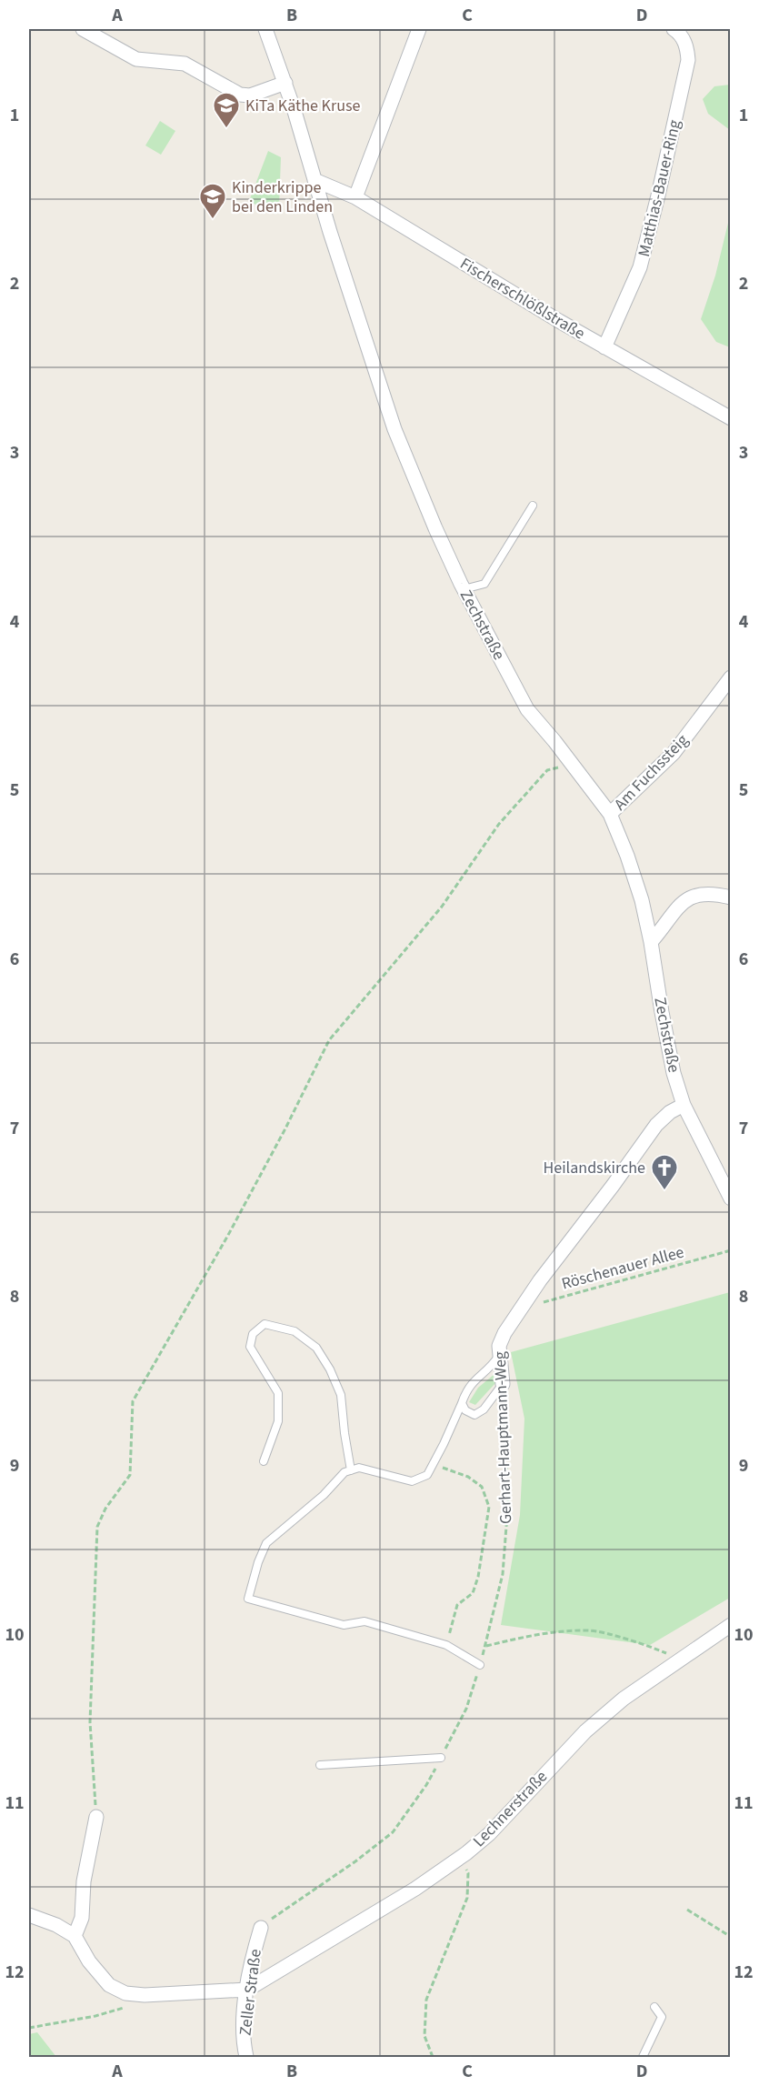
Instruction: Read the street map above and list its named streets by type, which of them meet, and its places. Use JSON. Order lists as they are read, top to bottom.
{
  "streets": {
    "street": [
      "Matthias-Bauer-Ring",
      "Fischerschlößlstraße",
      "Zechstraße",
      "Am Fuchssteig",
      "Gerhart-Hauptmann-Weg",
      "Lechnerstraße",
      "Zeller Straße"
    ],
    "path": ["Röschenauer Allee"]
  },
  "crossings": [
    ["Matthias-Bauer-Ring", "Fischerschlößlstraße"],
    ["Fischerschlößlstraße", "Zechstraße"],
    ["Zechstraße", "Am Fuchssteig"],
    ["Zechstraße", "Gerhart-Hauptmann-Weg"],
    ["Röschenauer Allee", "Gerhart-Hauptmann-Weg"],
    ["Gerhart-Hauptmann-Weg", "Zeller Straße"],
    ["Lechnerstraße", "Zeller Straße"]
  ],
  "places": {
    "school or university": ["KiTa Käthe Kruse", "Kinderkrippe bei den Linden"],
    "church": ["Heilandskirche"]
  },
  "grid": {
    "columns": [
      "A",
      "B",
      "C",
      "D"
    ],
    "rows": [
      "1",
      "2",
      "3",
      "4",
      "5",
      "6",
      "7",
      "8",
      "9",
      "10",
      "11",
      "12"
    ]
  }
}
